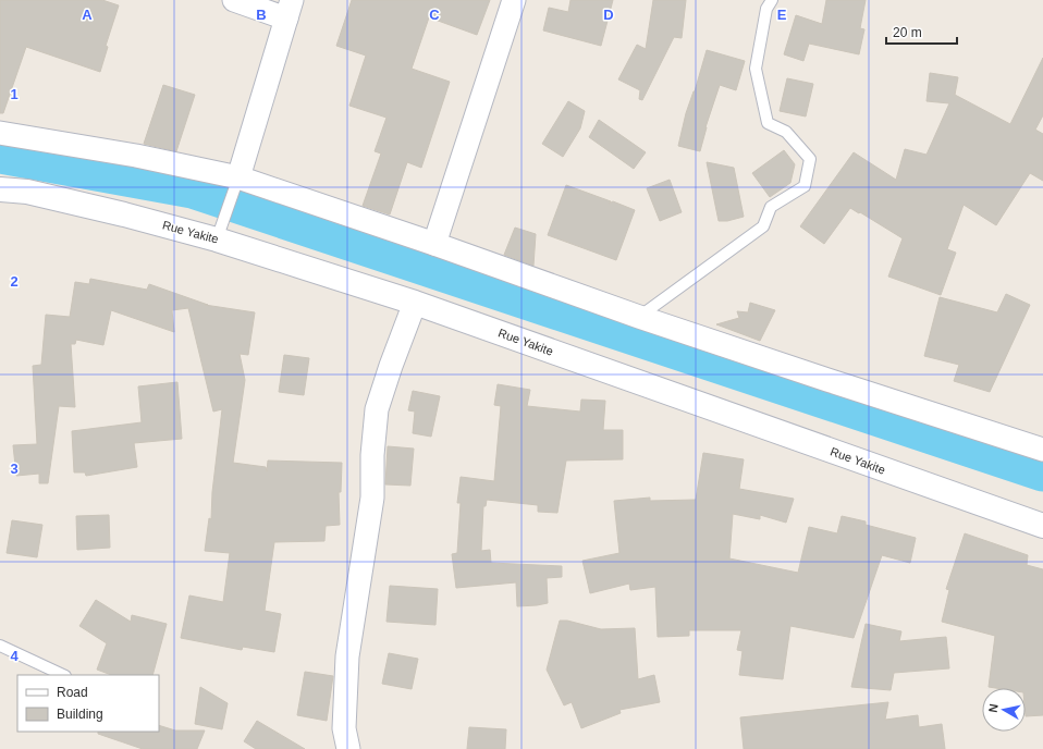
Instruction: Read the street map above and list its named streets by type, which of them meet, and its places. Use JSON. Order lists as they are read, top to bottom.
{
  "streets": {
    "main road": ["Rue Yakite"]
  },
  "legend": ["Road", "Building"],
  "scale_bar": "20 m",
  "north": "left",
  "grid": {
    "columns": [
      "A",
      "B",
      "C",
      "D",
      "E"
    ],
    "rows": [
      "1",
      "2",
      "3",
      "4"
    ]
  }
}
